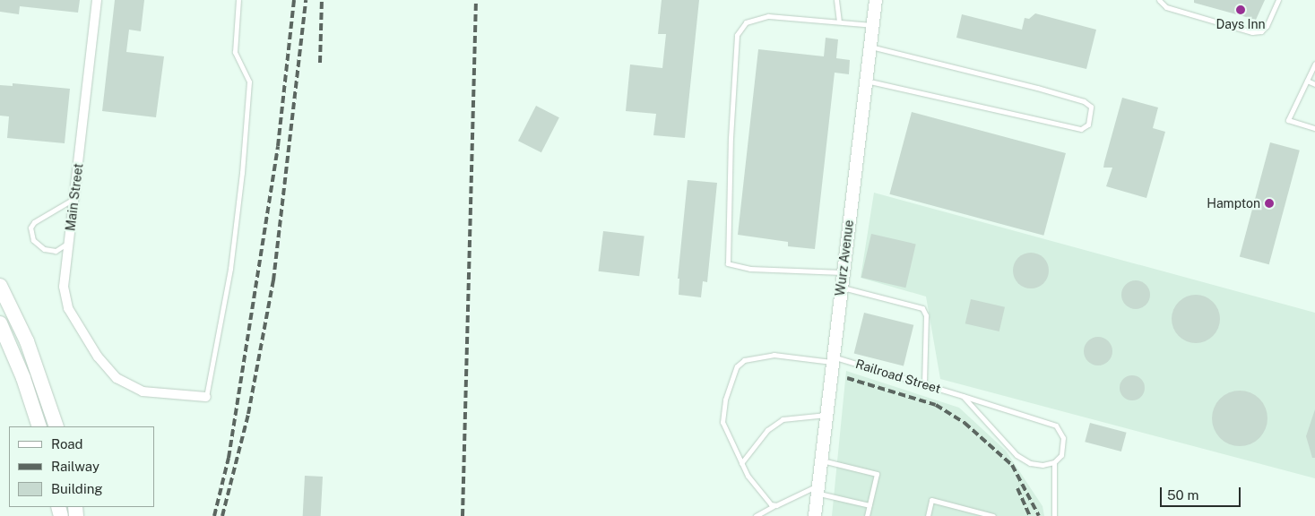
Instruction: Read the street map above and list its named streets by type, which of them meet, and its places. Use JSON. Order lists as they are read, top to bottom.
{
  "streets": {
    "street": ["Main Street", "Wurz Avenue"],
    "lane": ["Railroad Street"]
  },
  "crossings": [
    ["Wurz Avenue", "Railroad Street"]
  ],
  "places": ["Days Inn", "Hampton"],
  "legend": ["Road", "Railway", "Building"],
  "scale_bar": "50 m"
}
